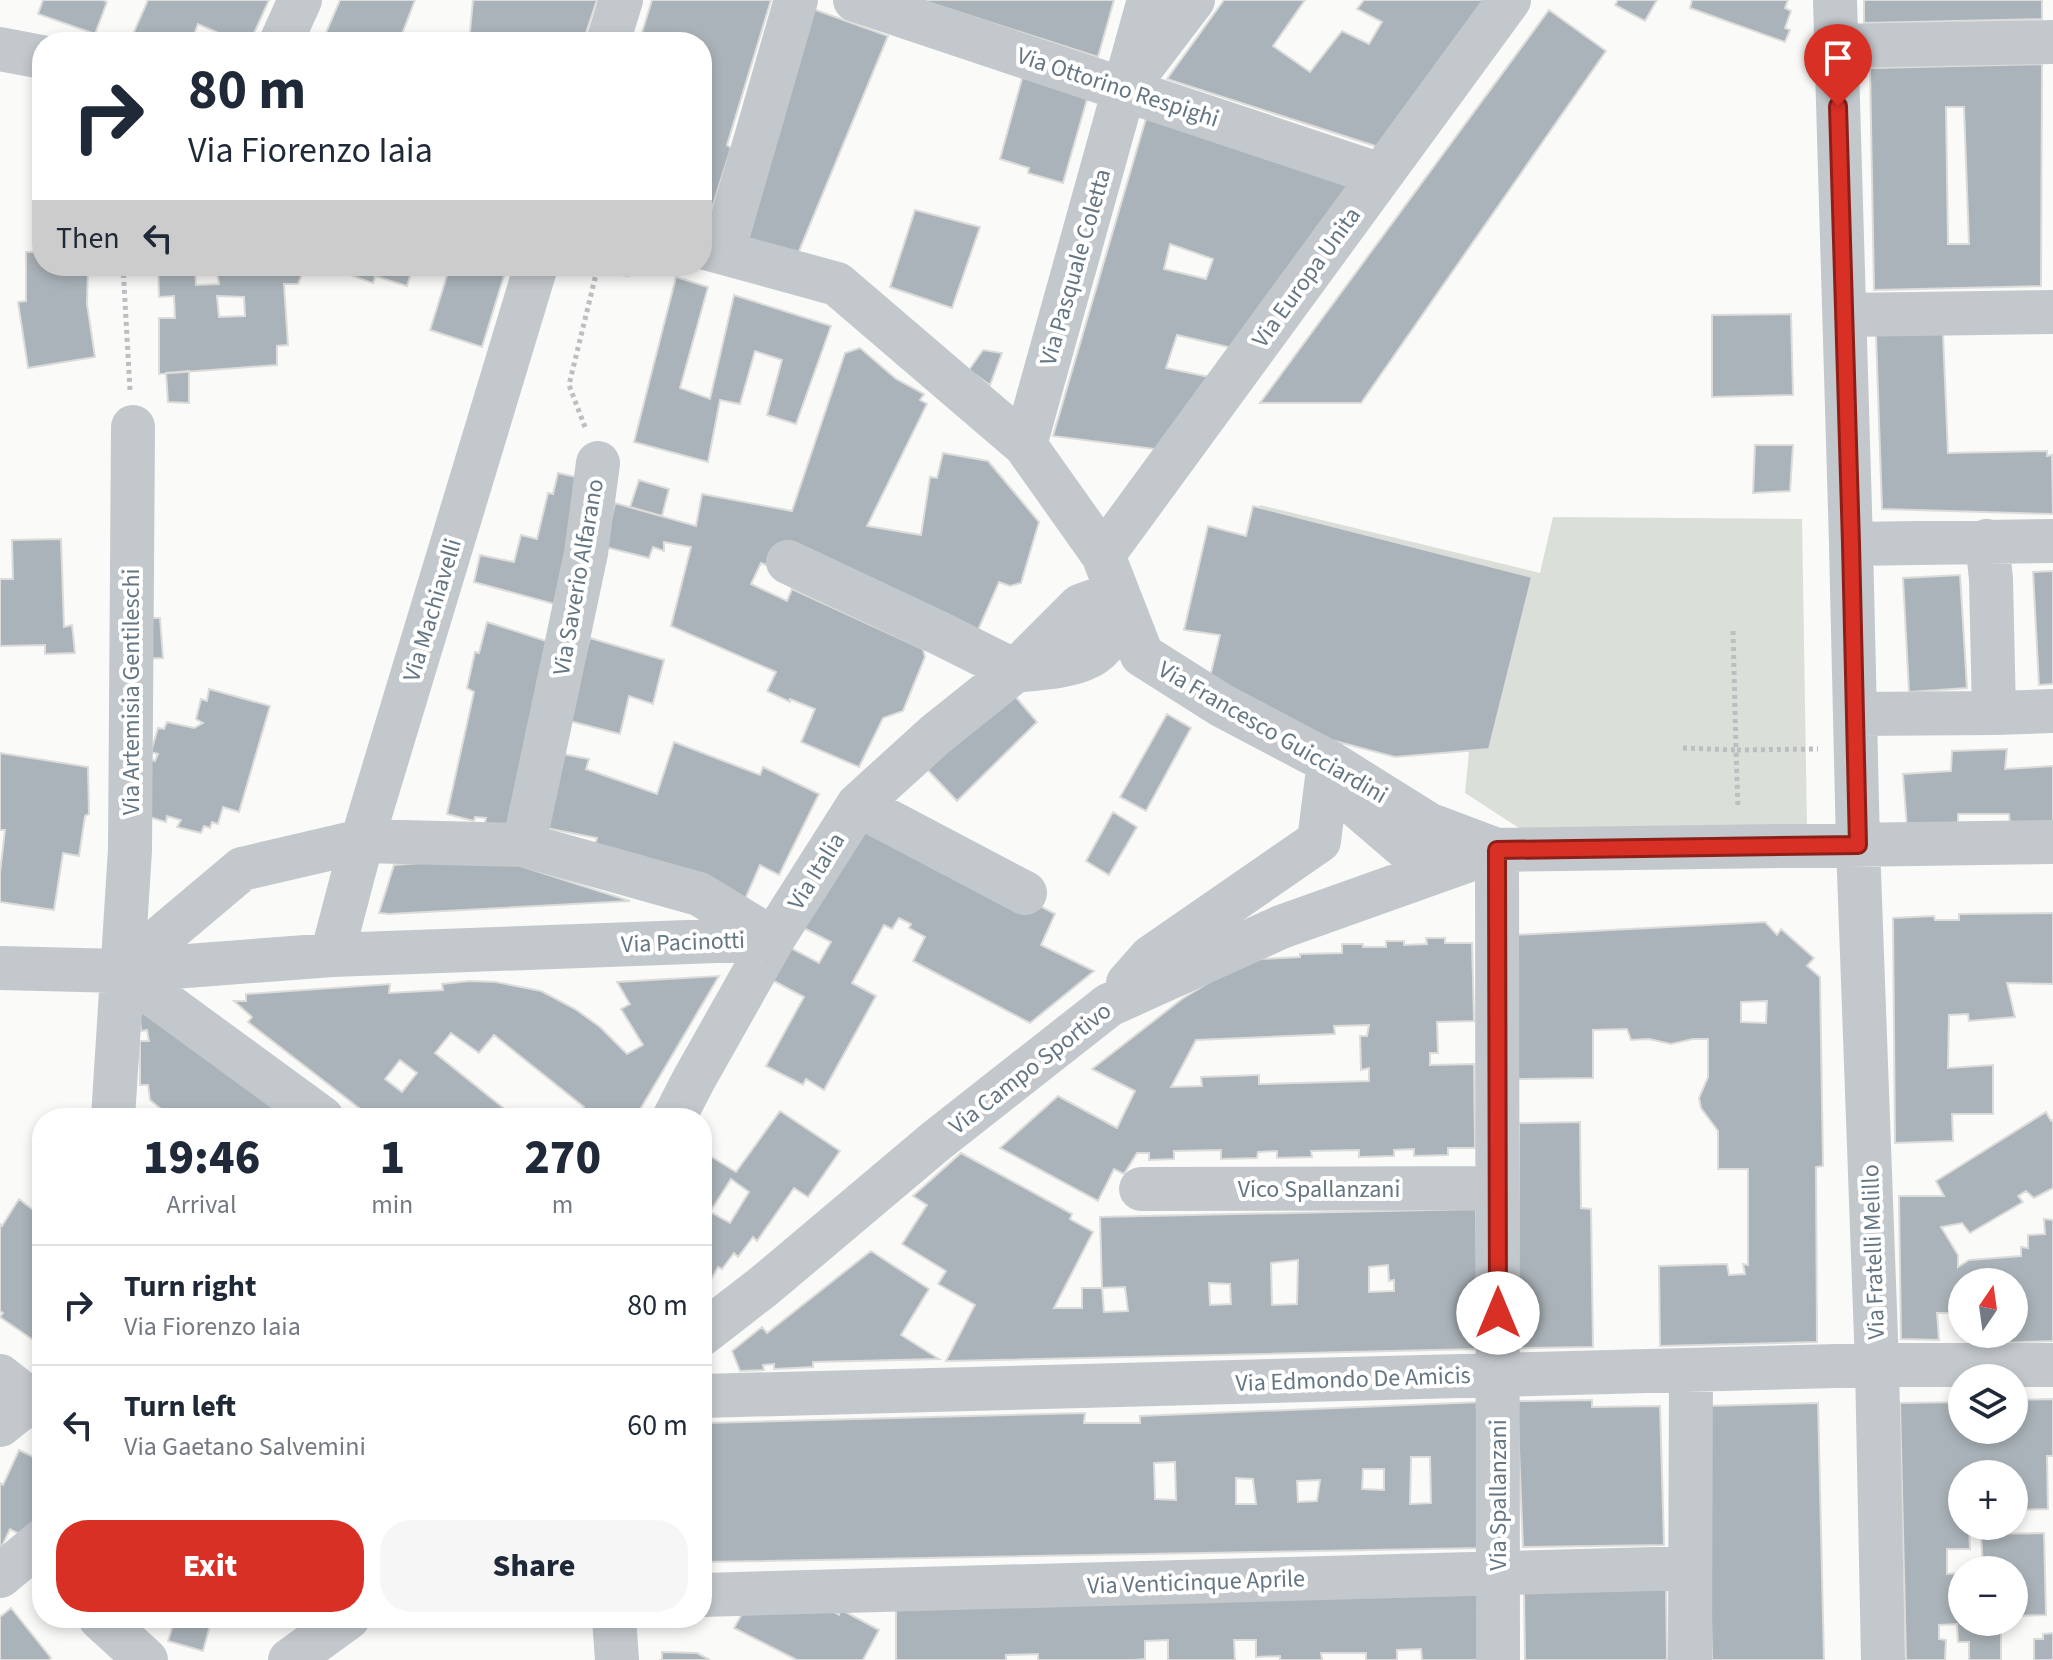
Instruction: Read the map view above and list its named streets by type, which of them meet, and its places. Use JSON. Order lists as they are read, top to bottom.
{
  "streets": {
    "street": [
      "Via Ottorino Respighi",
      "Via Pasquale Coletta",
      "Via Europa Unita",
      "Via Saverio Alfarano",
      "Via Machiavelli",
      "Via Artemisia Gentileschi",
      "Via Francesco Guicciardini",
      "Via Italia",
      "Via Pacinotti",
      "Via Campo Sportivo",
      "Vico Spallanzani",
      "Via Fratelli Melillo",
      "Via Edmondo De Amicis",
      "Via Spallanzani",
      "Via Venticinque Aprile"
    ]
  },
  "crossings": [
    ["Via Ottorino Respighi", "Via Pasquale Coletta"],
    ["Via Ottorino Respighi", "Via Europa Unita"],
    ["Via Pasquale Coletta", "Via Francesco Guicciardini"],
    ["Via Europa Unita", "Via Francesco Guicciardini"],
    ["Via Europa Unita", "Via Italia"],
    ["Via Saverio Alfarano", "Via Pacinotti"],
    ["Via Machiavelli", "Via Pacinotti"],
    ["Via Artemisia Gentileschi", "Via Pacinotti"],
    ["Via Francesco Guicciardini", "Via Italia"],
    ["Via Francesco Guicciardini", "Via Campo Sportivo"],
    ["Via Francesco Guicciardini", "Via Spallanzani"],
    ["Via Italia", "Via Pacinotti"],
    ["Via Campo Sportivo", "Via Spallanzani"],
    ["Vico Spallanzani", "Via Spallanzani"],
    ["Via Fratelli Melillo", "Via Edmondo De Amicis"],
    ["Via Edmondo De Amicis", "Via Spallanzani"],
    ["Via Spallanzani", "Via Venticinque Aprile"]
  ],
  "north": "top",
  "page": {
    "turn": ["80 m", "Via Fiorenzo Iaia"],
    "then": "Then",
    "eta": [
      "19:46",
      "Arrival",
      "1",
      "min",
      "270",
      "m"
    ],
    "list": [
      {
        "name": "Turn right",
        "note": "Via Fiorenzo Iaia",
        "value": "80 m"
      },
      {
        "name": "Turn left",
        "note": "Via Gaetano Salvemini",
        "value": "60 m"
      }
    ],
    "map_buttons": ["+", "−"],
    "buttons": ["Exit", "Share"]
  }
}
